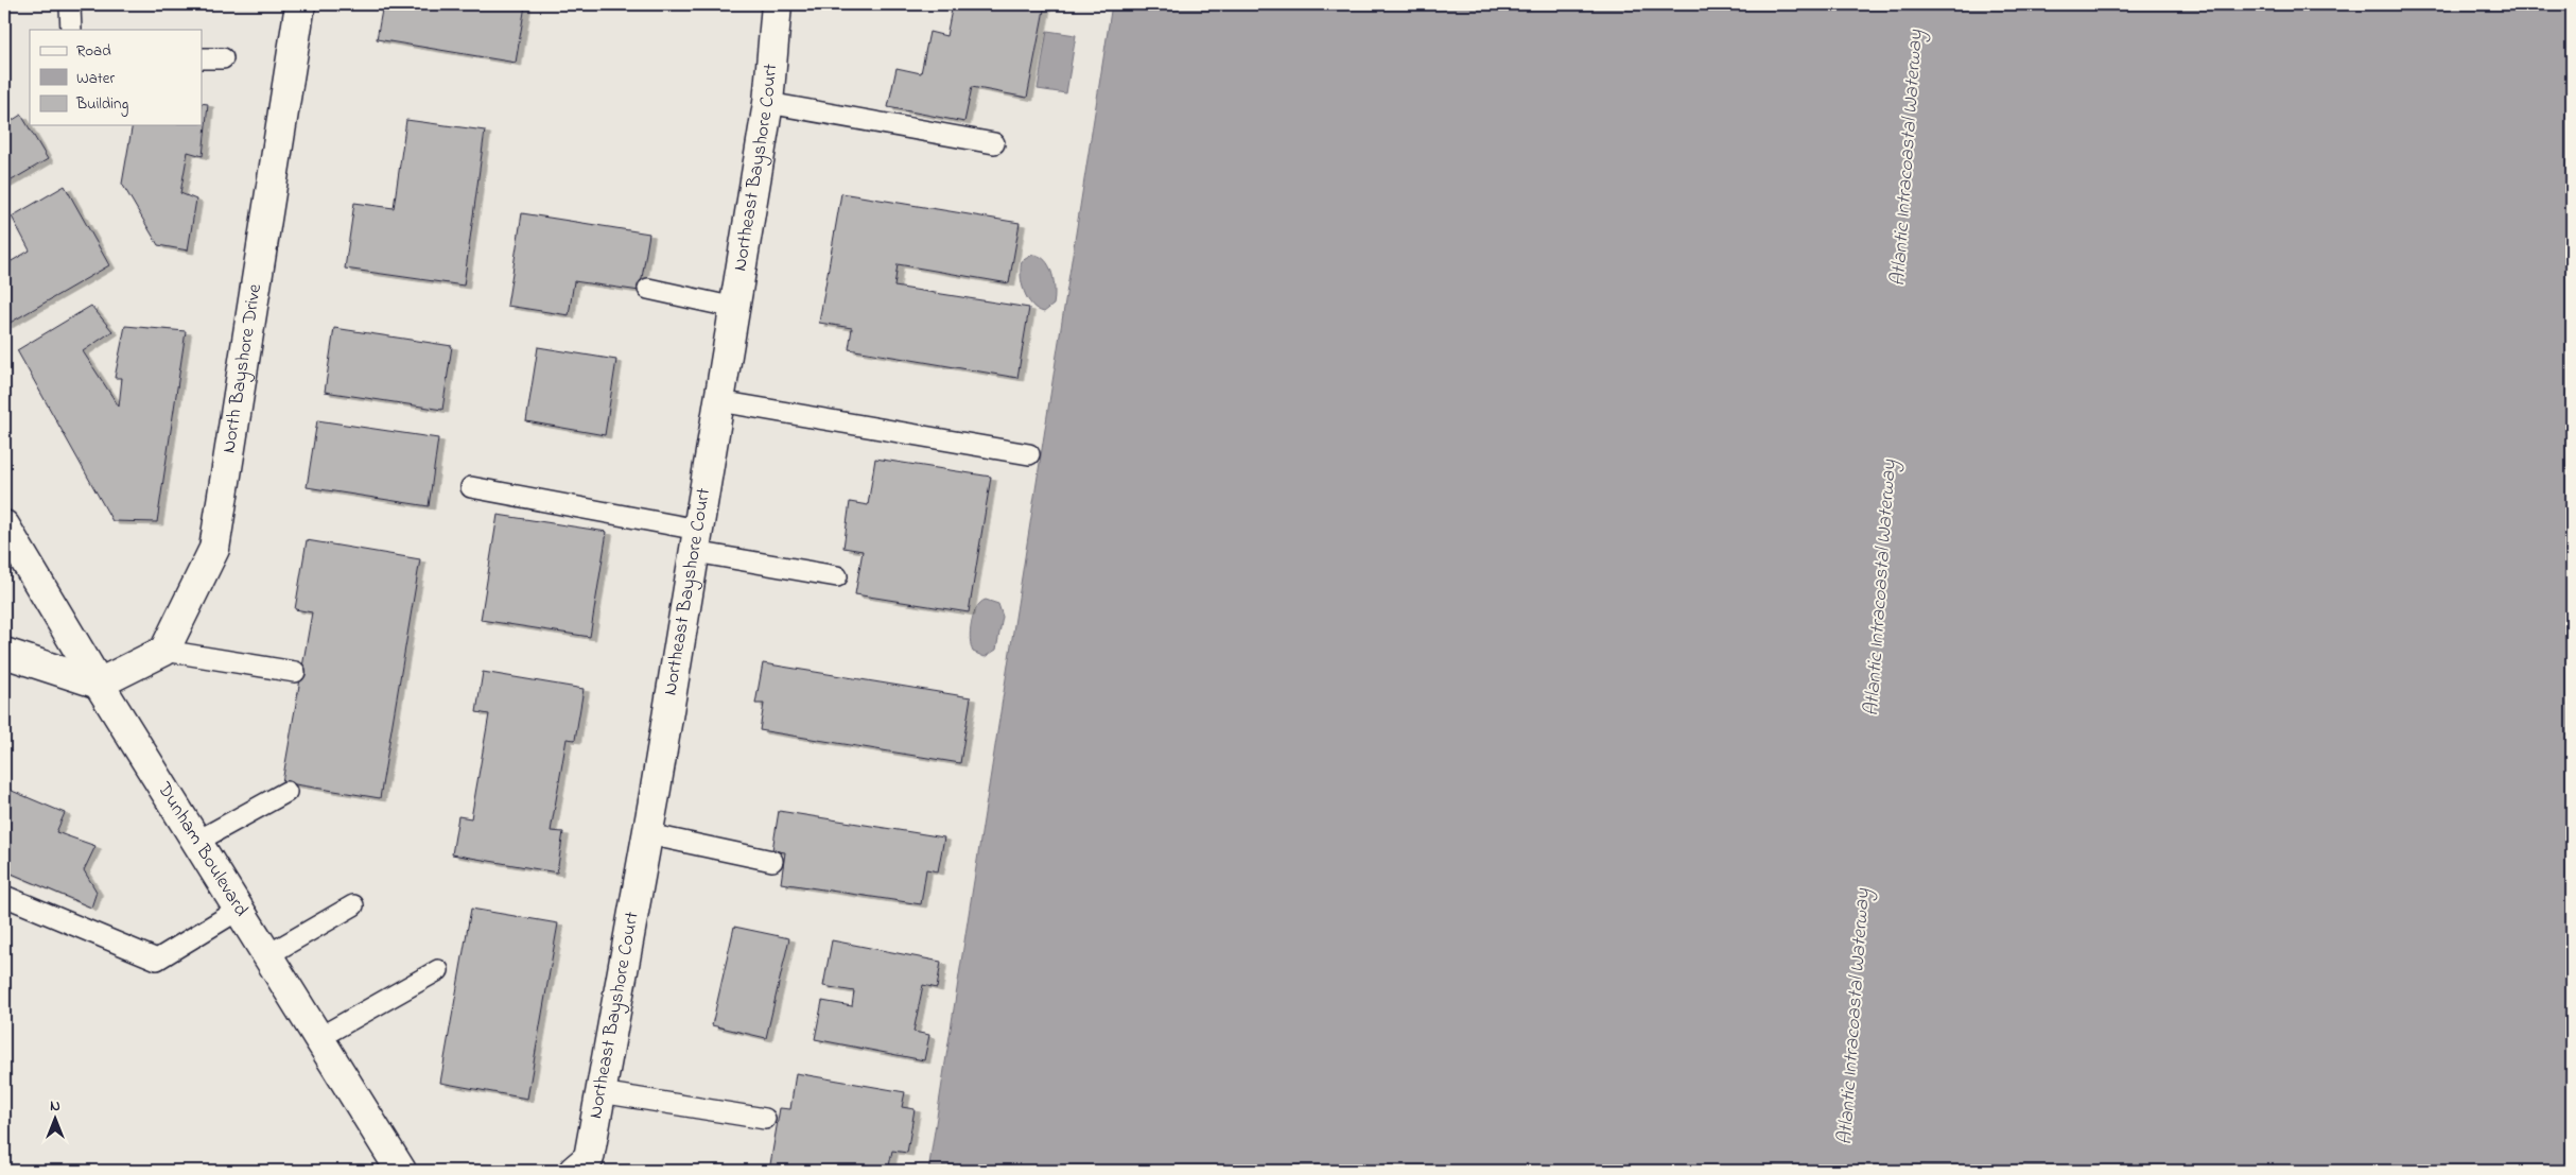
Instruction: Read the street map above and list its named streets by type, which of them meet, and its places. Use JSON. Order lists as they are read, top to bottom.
{
  "streets": {
    "street": ["Northeast Bayshore Court", "North Bayshore Drive", "Dunham Boulevard"]
  },
  "water": ["Atlantic Intracoastal Waterway"],
  "legend": ["Road", "Water", "Building"],
  "north": "top"
}
